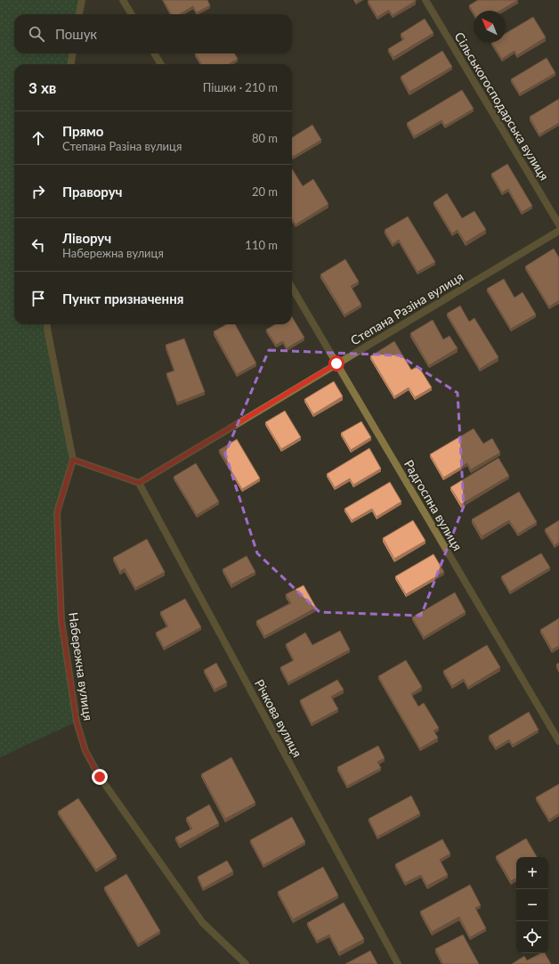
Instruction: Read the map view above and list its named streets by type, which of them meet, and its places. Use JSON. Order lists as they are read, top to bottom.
{
  "streets": {
    "street": [
      "Сільськогосподарська вулиця",
      "Степана Разіна вулиця",
      "Радгоспна вулиця",
      "Набережна вулиця",
      "Річкова вулиця"
    ]
  },
  "crossings": [
    ["Степана Разіна вулиця", "Радгоспна вулиця"],
    ["Степана Разіна вулиця", "Річкова вулиця"]
  ],
  "north": "top left",
  "page": {
    "search": "Пошук",
    "heading": ["3 хв", "Пішки · 210 m"],
    "list": [
      ["Прямо", "Степана Разіна вулиця", "80 m"],
      ["Праворуч", "20 m"],
      ["Ліворуч", "Набережна вулиця", "110 m"],
      "Пункт призначення"
    ],
    "map_buttons": ["+", "−"]
  }
}
